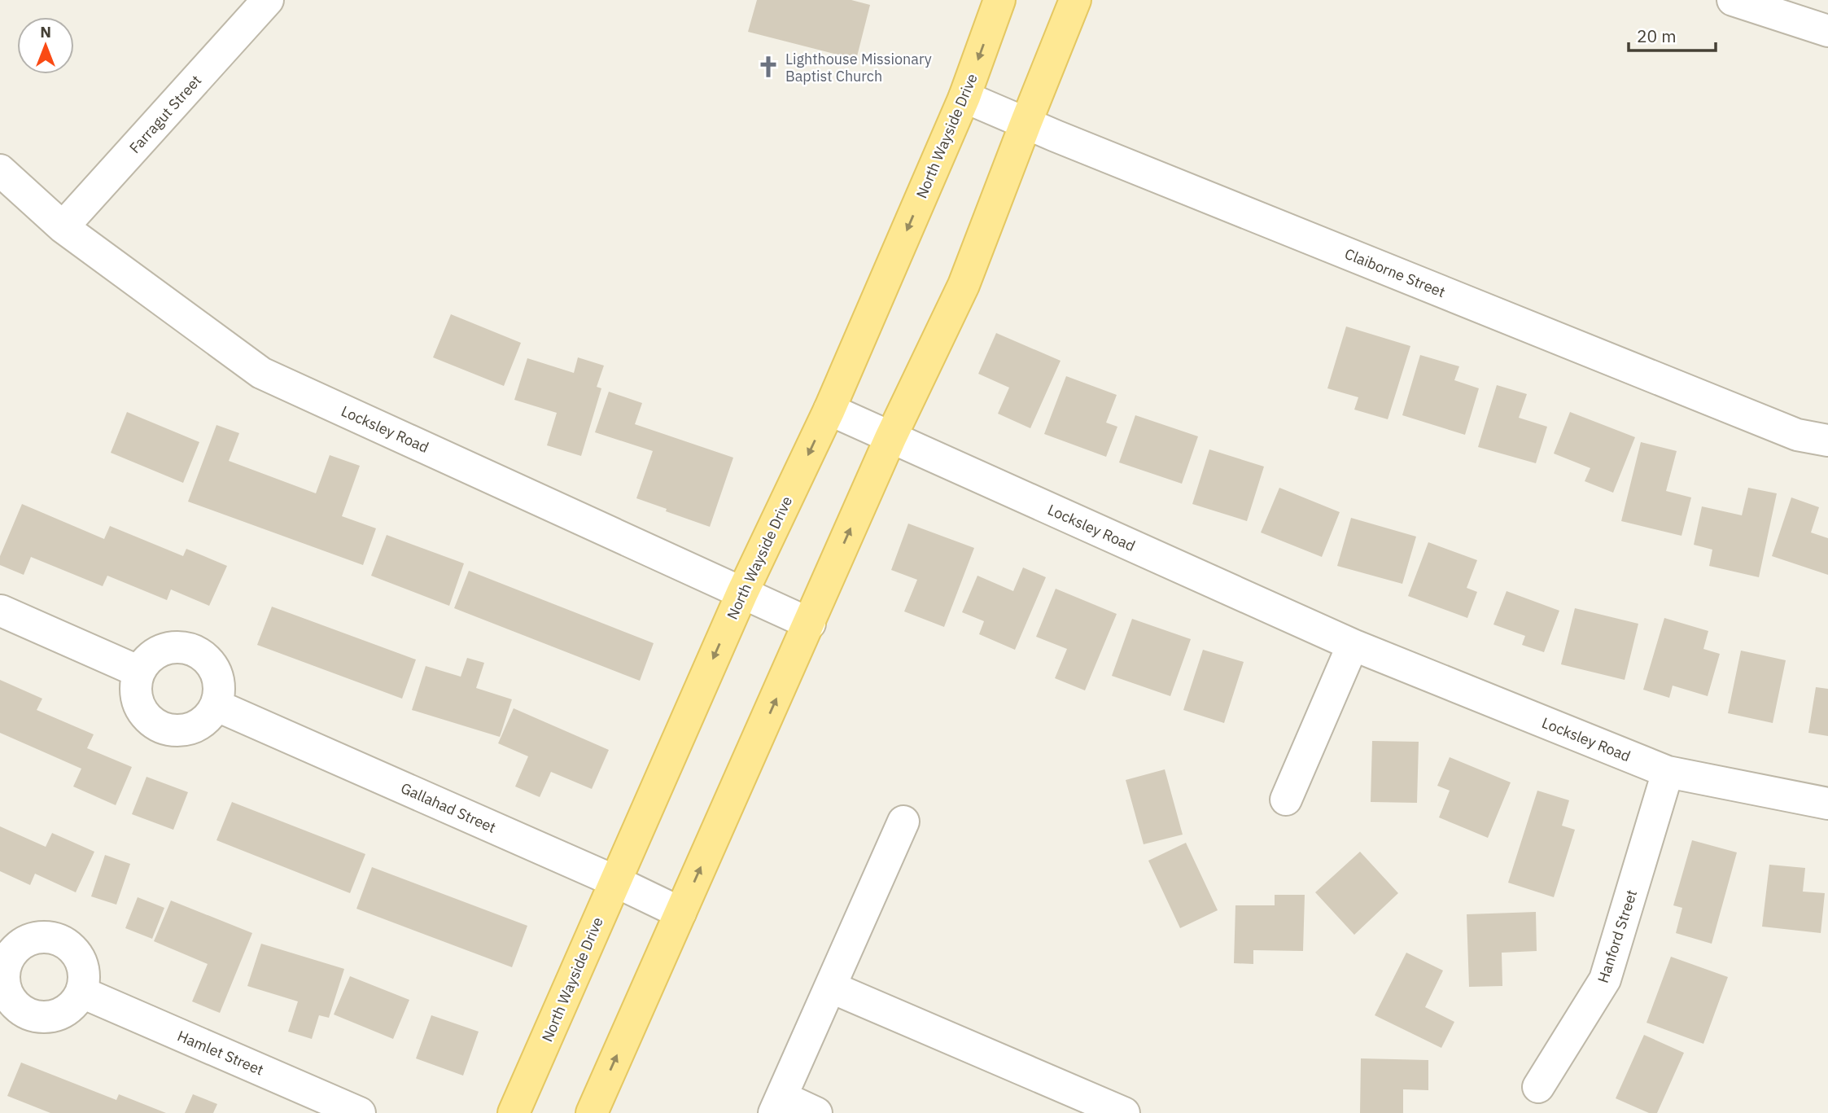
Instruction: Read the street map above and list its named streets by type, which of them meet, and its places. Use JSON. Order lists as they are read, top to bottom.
{
  "streets": {
    "main road": ["North Wayside Drive"],
    "street": [
      "Farragut Street",
      "Claiborne Street",
      "Locksley Road",
      "Gallahad Street",
      "Hanford Street",
      "Hamlet Street"
    ]
  },
  "crossings": [
    ["Farragut Street", "Locksley Road"],
    ["North Wayside Drive", "Claiborne Street"],
    ["North Wayside Drive", "Locksley Road"],
    ["North Wayside Drive", "Gallahad Street"],
    ["Locksley Road", "Hanford Street"]
  ],
  "places": {
    "church": ["Lighthouse Missionary Baptist Church"]
  },
  "scale_bar": "20 m",
  "north": "top"
}
